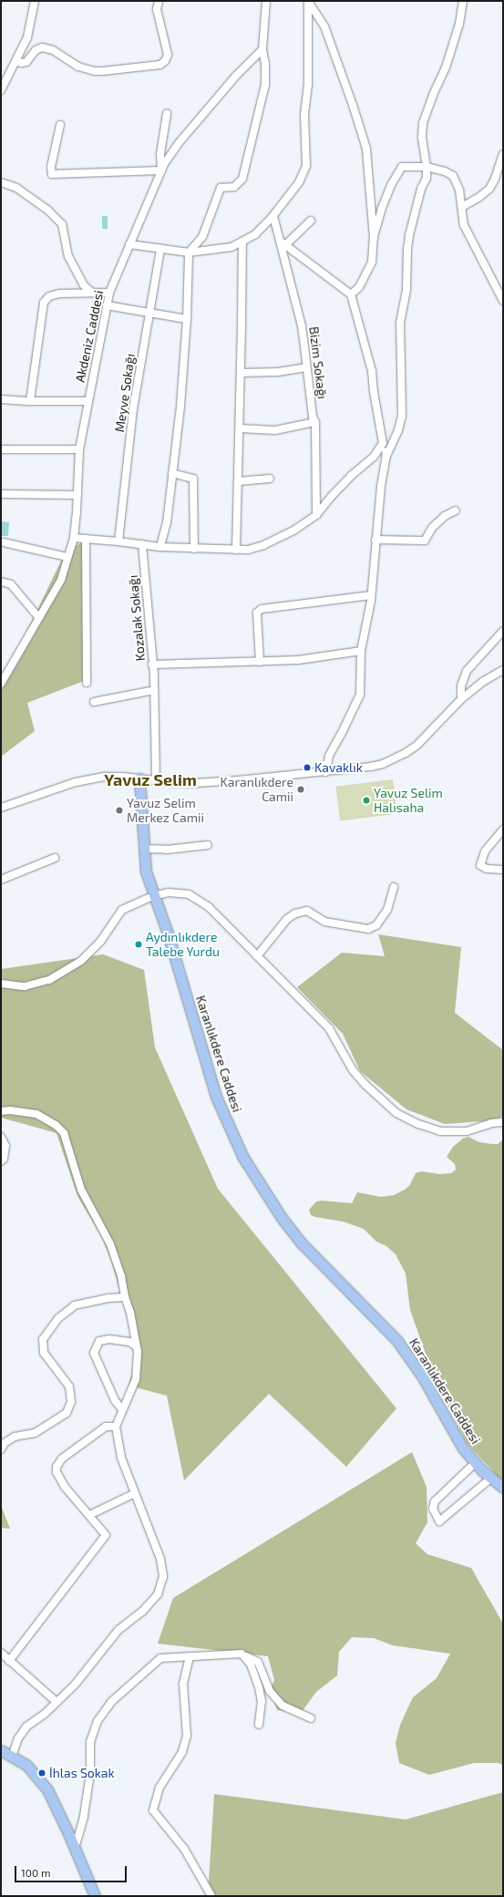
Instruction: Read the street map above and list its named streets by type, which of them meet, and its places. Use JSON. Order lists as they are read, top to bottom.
{
  "streets": {
    "main road": ["Karanlıkdere Caddesi"],
    "street": [
      "Akdeniz Caddesi",
      "Bizim Sokağı",
      "Meyve Sokağı",
      "Kozalak Sokağı"
    ]
  },
  "districts": ["Yavuz Selim"],
  "places": [
    "Kavaklık",
    "Karanlıkdere Camii",
    "Yavuz Selim Halısaha",
    "Yavuz Selim Merkez Camii",
    "Aydınlıkdere Talebe Yurdu",
    "İhlas Sokak"
  ],
  "scale_bar": "100 m"
}
